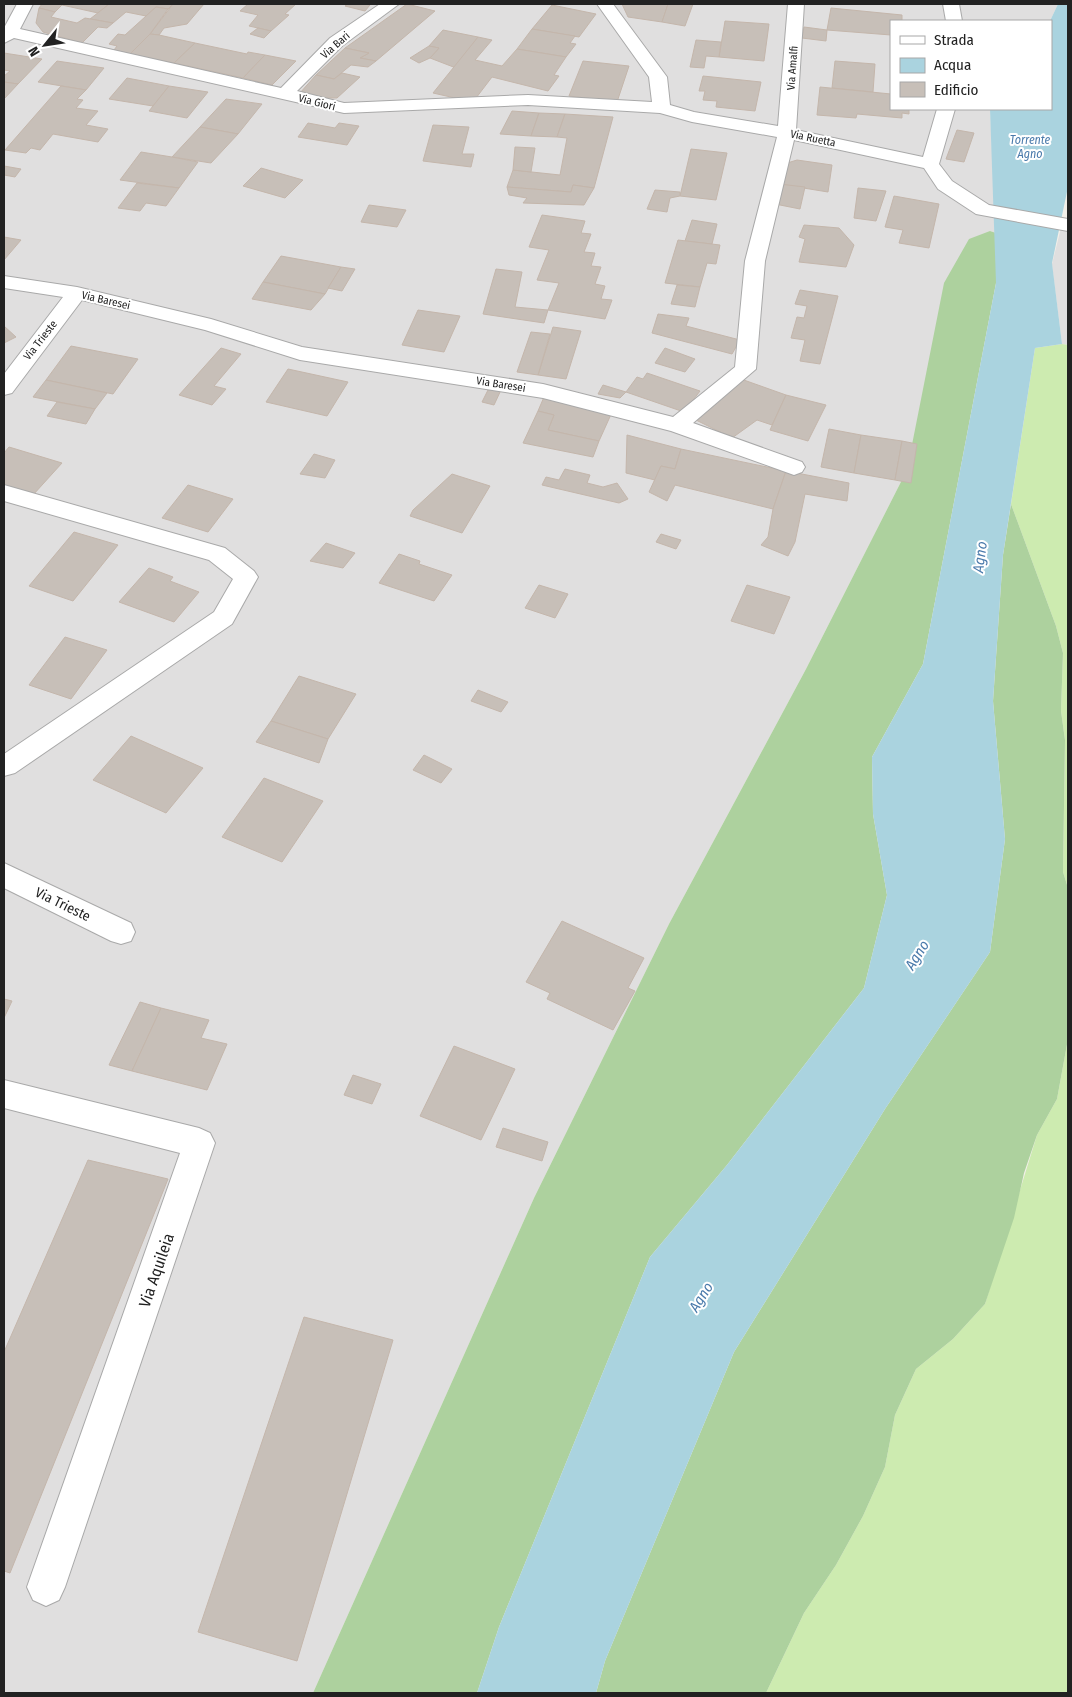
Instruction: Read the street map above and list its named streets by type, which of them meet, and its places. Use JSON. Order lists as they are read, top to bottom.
{
  "streets": {
    "street": [
      "Via Bari",
      "Via Amalfi",
      "Via Giori",
      "Via Ruetta",
      "Via Baresei",
      "Via Trieste",
      "Via Aquileia"
    ]
  },
  "crossings": [
    ["Via Bari", "Via Giori"],
    ["Via Amalfi", "Via Ruetta"],
    ["Via Giori", "Via Ruetta"],
    ["Via Baresei", "Via Trieste"]
  ],
  "water": ["Torrente Agno", "Agno"],
  "legend": ["Strada", "Acqua", "Edificio"],
  "north": "bottom left"
}
